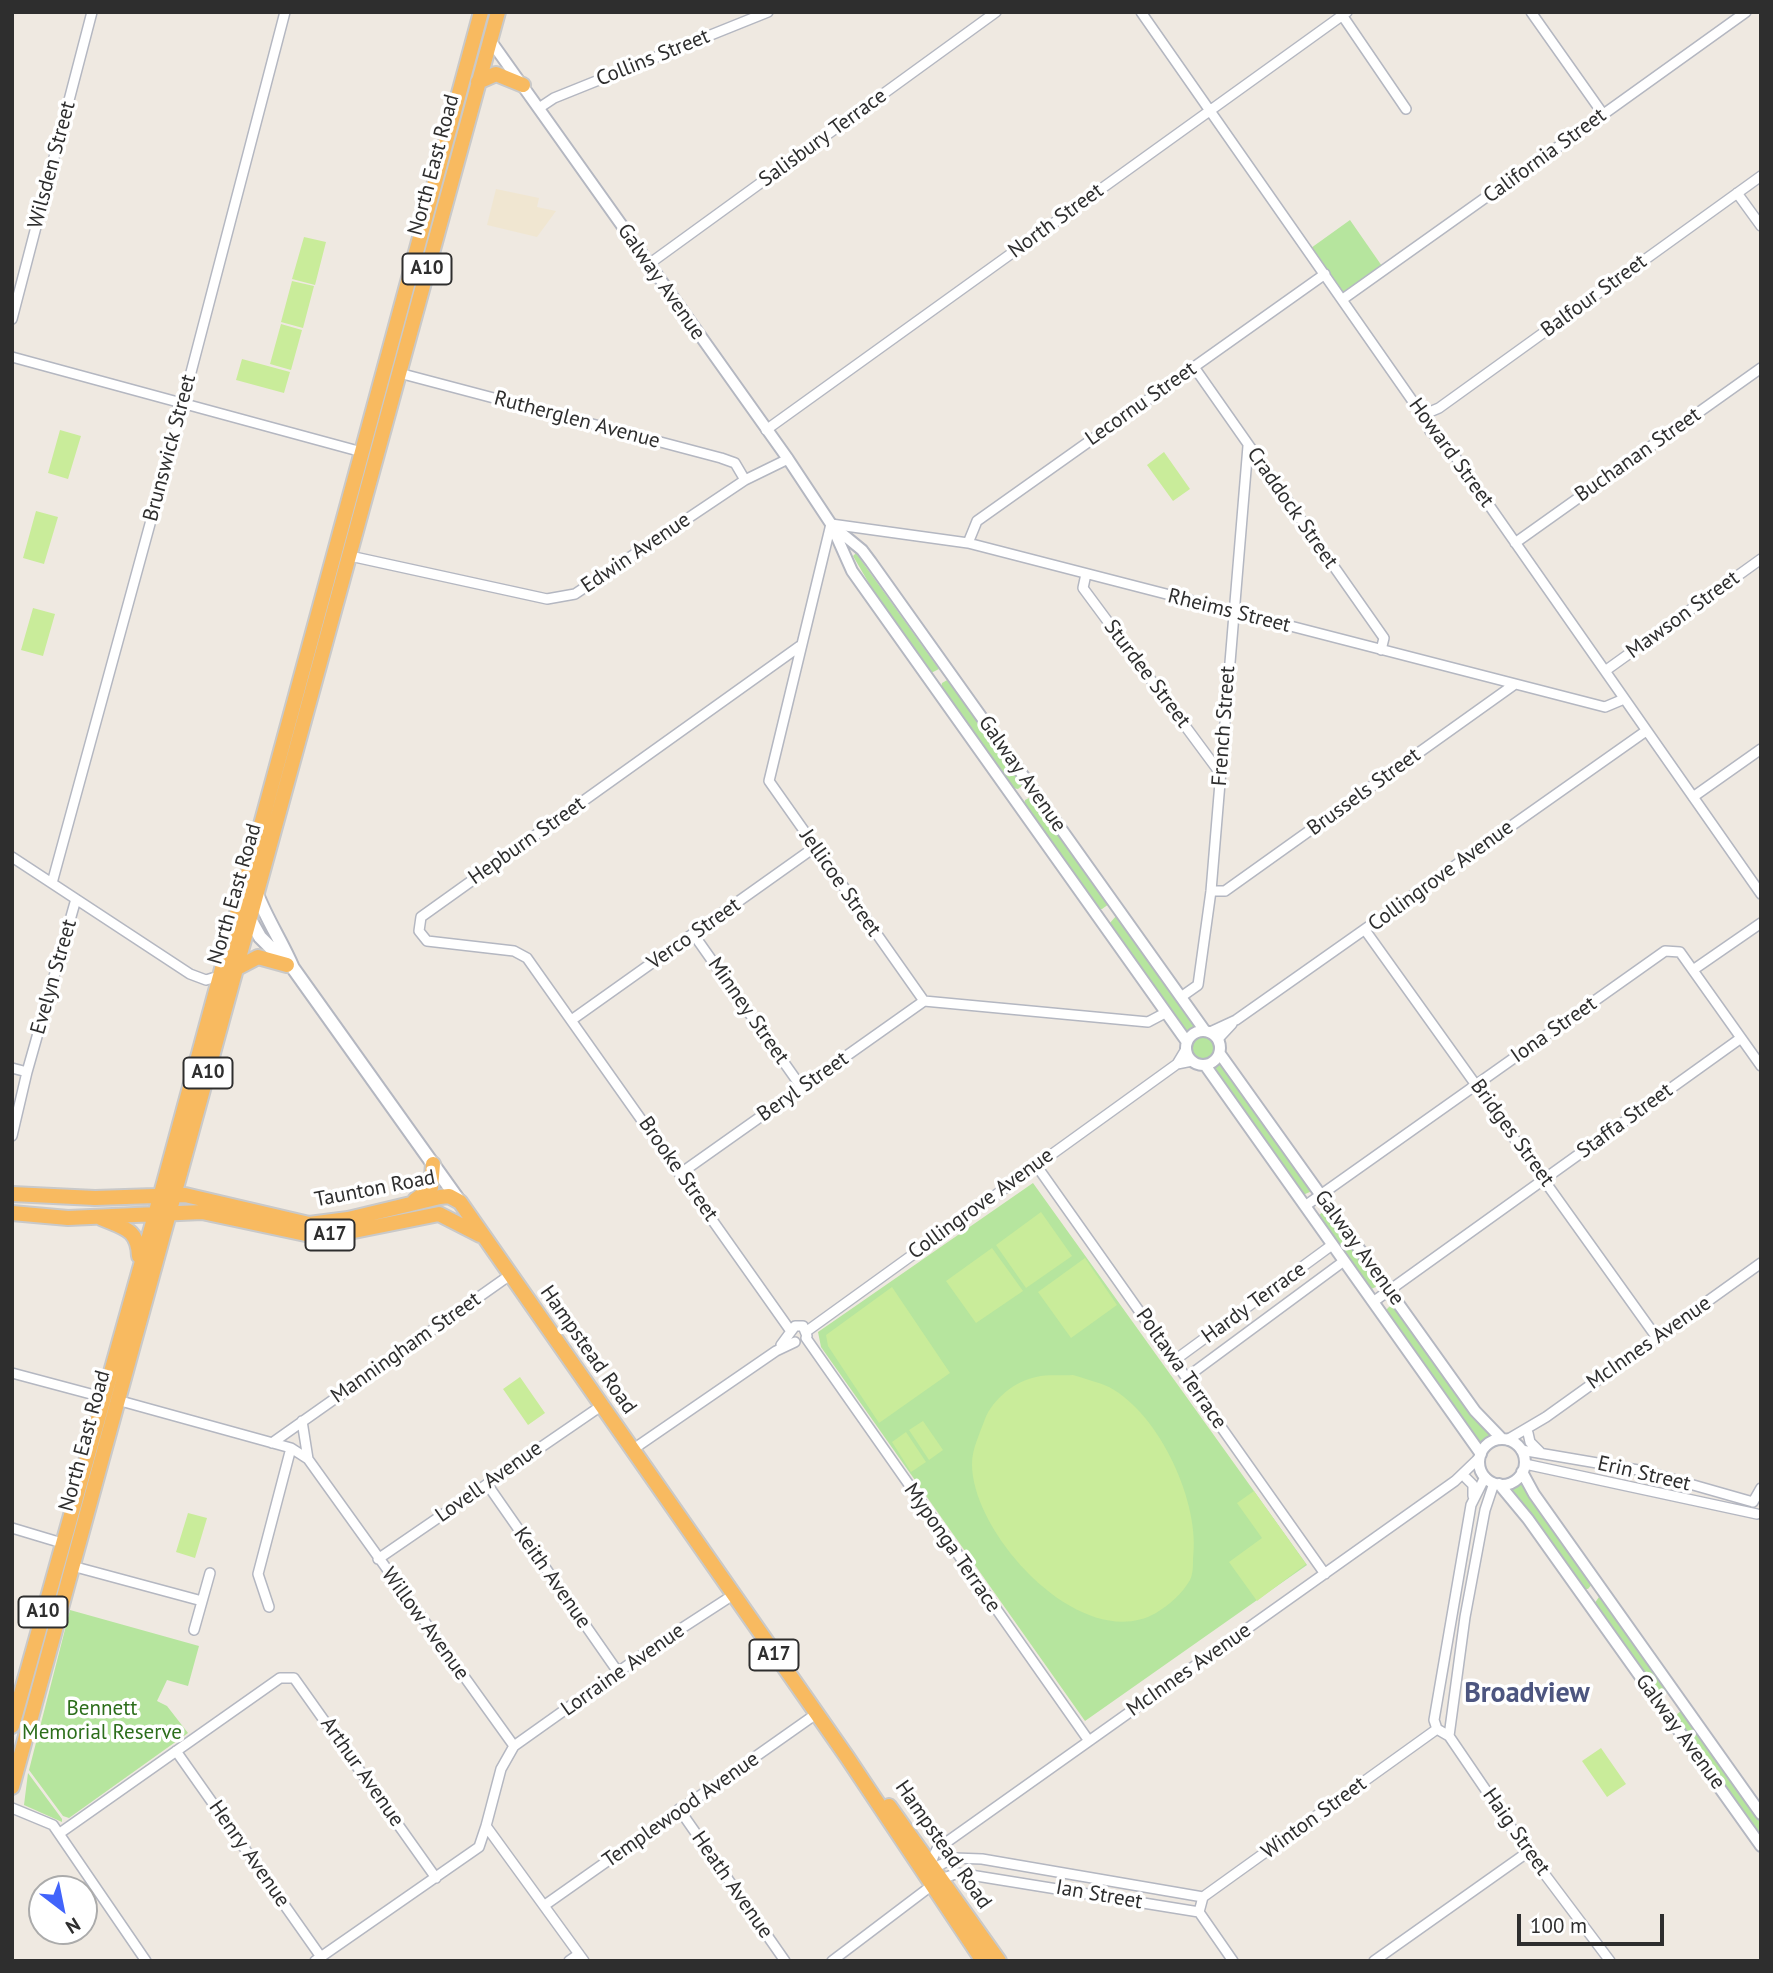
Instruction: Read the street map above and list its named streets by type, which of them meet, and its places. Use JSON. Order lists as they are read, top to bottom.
{
  "streets": {
    "highway": [
      "North East Road",
      "A10",
      "Taunton Road",
      "A17",
      "Hampstead Road"
    ],
    "street": [
      "Collins Street",
      "Salisbury Terrace",
      "California Street",
      "Wilsden Street",
      "North Street",
      "Galway Avenue",
      "Balfour Street",
      "Lecornu Street",
      "Rutherglen Avenue",
      "Brunswick Street",
      "Howard Street",
      "Buchanan Street",
      "Craddock Street",
      "Edwin Avenue",
      "Rheims Street",
      "Mawson Street",
      "Sturdee Street",
      "French Street",
      "Brussels Street",
      "Hepburn Street",
      "Collingrove Avenue",
      "Jellicoe Street",
      "Verco Street",
      "Evelyn Street",
      "Minney Street",
      "Iona Street",
      "Beryl Street",
      "Staffa Street",
      "Bridges Street",
      "Brooke Street",
      "Hardy Terrace",
      "McInnes Avenue",
      "Manningham Street",
      "Poltawa Terrace",
      "Erin Street",
      "Lovell Avenue",
      "Myponga Terrace",
      "Keith Avenue",
      "Willow Avenue",
      "Lorraine Avenue",
      "Arthur Avenue",
      "Templewood Avenue",
      "Winton Street",
      "Haig Street",
      "Henry Avenue",
      "Heath Avenue",
      "Ian Street"
    ]
  },
  "crossings": [
    ["Collins Street", "Galway Avenue"],
    ["Salisbury Terrace", "Galway Avenue"],
    ["California Street", "Howard Street"],
    ["North East Road", "Galway Avenue"],
    ["North East Road", "Rutherglen Avenue"],
    ["North East Road", "Edwin Avenue"],
    ["North East Road", "Taunton Road"],
    ["North East Road", "A17"],
    ["North East Road", "Hampstead Road"],
    ["North East Road", "Willow Avenue"],
    ["North Street", "Galway Avenue"],
    ["North Street", "Howard Street"],
    ["Galway Avenue", "Edwin Avenue"],
    ["Galway Avenue", "Rheims Street"],
    ["Galway Avenue", "French Street"],
    ["Galway Avenue", "Collingrove Avenue"],
    ["Galway Avenue", "Jellicoe Street"],
    ["Galway Avenue", "Iona Street"],
    ["Galway Avenue", "Staffa Street"],
    ["Galway Avenue", "Hardy Terrace"],
    ["Galway Avenue", "McInnes Avenue"],
    ["Galway Avenue", "Erin Street"],
    ["Balfour Street", "Howard Street"],
    ["Lecornu Street", "Howard Street"],
    ["Lecornu Street", "Craddock Street"],
    ["Lecornu Street", "Rheims Street"],
    ["Rutherglen Avenue", "Edwin Avenue"],
    ["Howard Street", "Buchanan Street"],
    ["Howard Street", "Rheims Street"],
    ["Howard Street", "Mawson Street"],
    ["Howard Street", "Collingrove Avenue"],
    ["Craddock Street", "Rheims Street"],
    ["Craddock Street", "French Street"],
    ["Rheims Street", "Sturdee Street"],
    ["Rheims Street", "French Street"],
    ["Rheims Street", "Brussels Street"],
    ["Rheims Street", "Jellicoe Street"],
    ["Sturdee Street", "French Street"],
    ["French Street", "Brussels Street"],
    ["Hepburn Street", "Jellicoe Street"],
    ["Hepburn Street", "Verco Street"],
    ["Hepburn Street", "Brooke Street"],
    ["Collingrove Avenue", "Bridges Street"],
    ["Collingrove Avenue", "Brooke Street"],
    ["Collingrove Avenue", "Hampstead Road"],
    ["Collingrove Avenue", "Poltawa Terrace"],
    ["Collingrove Avenue", "Myponga Terrace"],
    ["Jellicoe Street", "Verco Street"],
    ["Jellicoe Street", "Beryl Street"],
    ["Verco Street", "Minney Street"],
    ["Verco Street", "Brooke Street"],
    ["Minney Street", "Beryl Street"],
    ["Iona Street", "Bridges Street"],
    ["Beryl Street", "Brooke Street"],
    ["Staffa Street", "Bridges Street"],
    ["Bridges Street", "McInnes Avenue"],
    ["Brooke Street", "Myponga Terrace"],
    ["Taunton Road", "A17"],
    ["Taunton Road", "Hampstead Road"],
    ["Hardy Terrace", "Poltawa Terrace"],
    ["McInnes Avenue", "Hampstead Road"],
    ["McInnes Avenue", "Poltawa Terrace"],
    ["McInnes Avenue", "Erin Street"],
    ["McInnes Avenue", "Myponga Terrace"],
    ["McInnes Avenue", "Ian Street"],
    ["Manningham Street", "Hampstead Road"],
    ["Manningham Street", "Willow Avenue"],
    ["Hampstead Road", "Lovell Avenue"],
    ["Hampstead Road", "Lorraine Avenue"],
    ["Hampstead Road", "Templewood Avenue"],
    ["Hampstead Road", "Ian Street"],
    ["Lovell Avenue", "Keith Avenue"],
    ["Lovell Avenue", "Willow Avenue"],
    ["Keith Avenue", "Lorraine Avenue"],
    ["Willow Avenue", "Lorraine Avenue"],
    ["Arthur Avenue", "Henry Avenue"],
    ["Templewood Avenue", "Heath Avenue"],
    ["Winton Street", "Haig Street"],
    ["Winton Street", "Ian Street"]
  ],
  "districts": ["Broadview"],
  "parks": ["Bennett Memorial Reserve"],
  "scale_bar": "100 m",
  "north": "bottom right"
}
